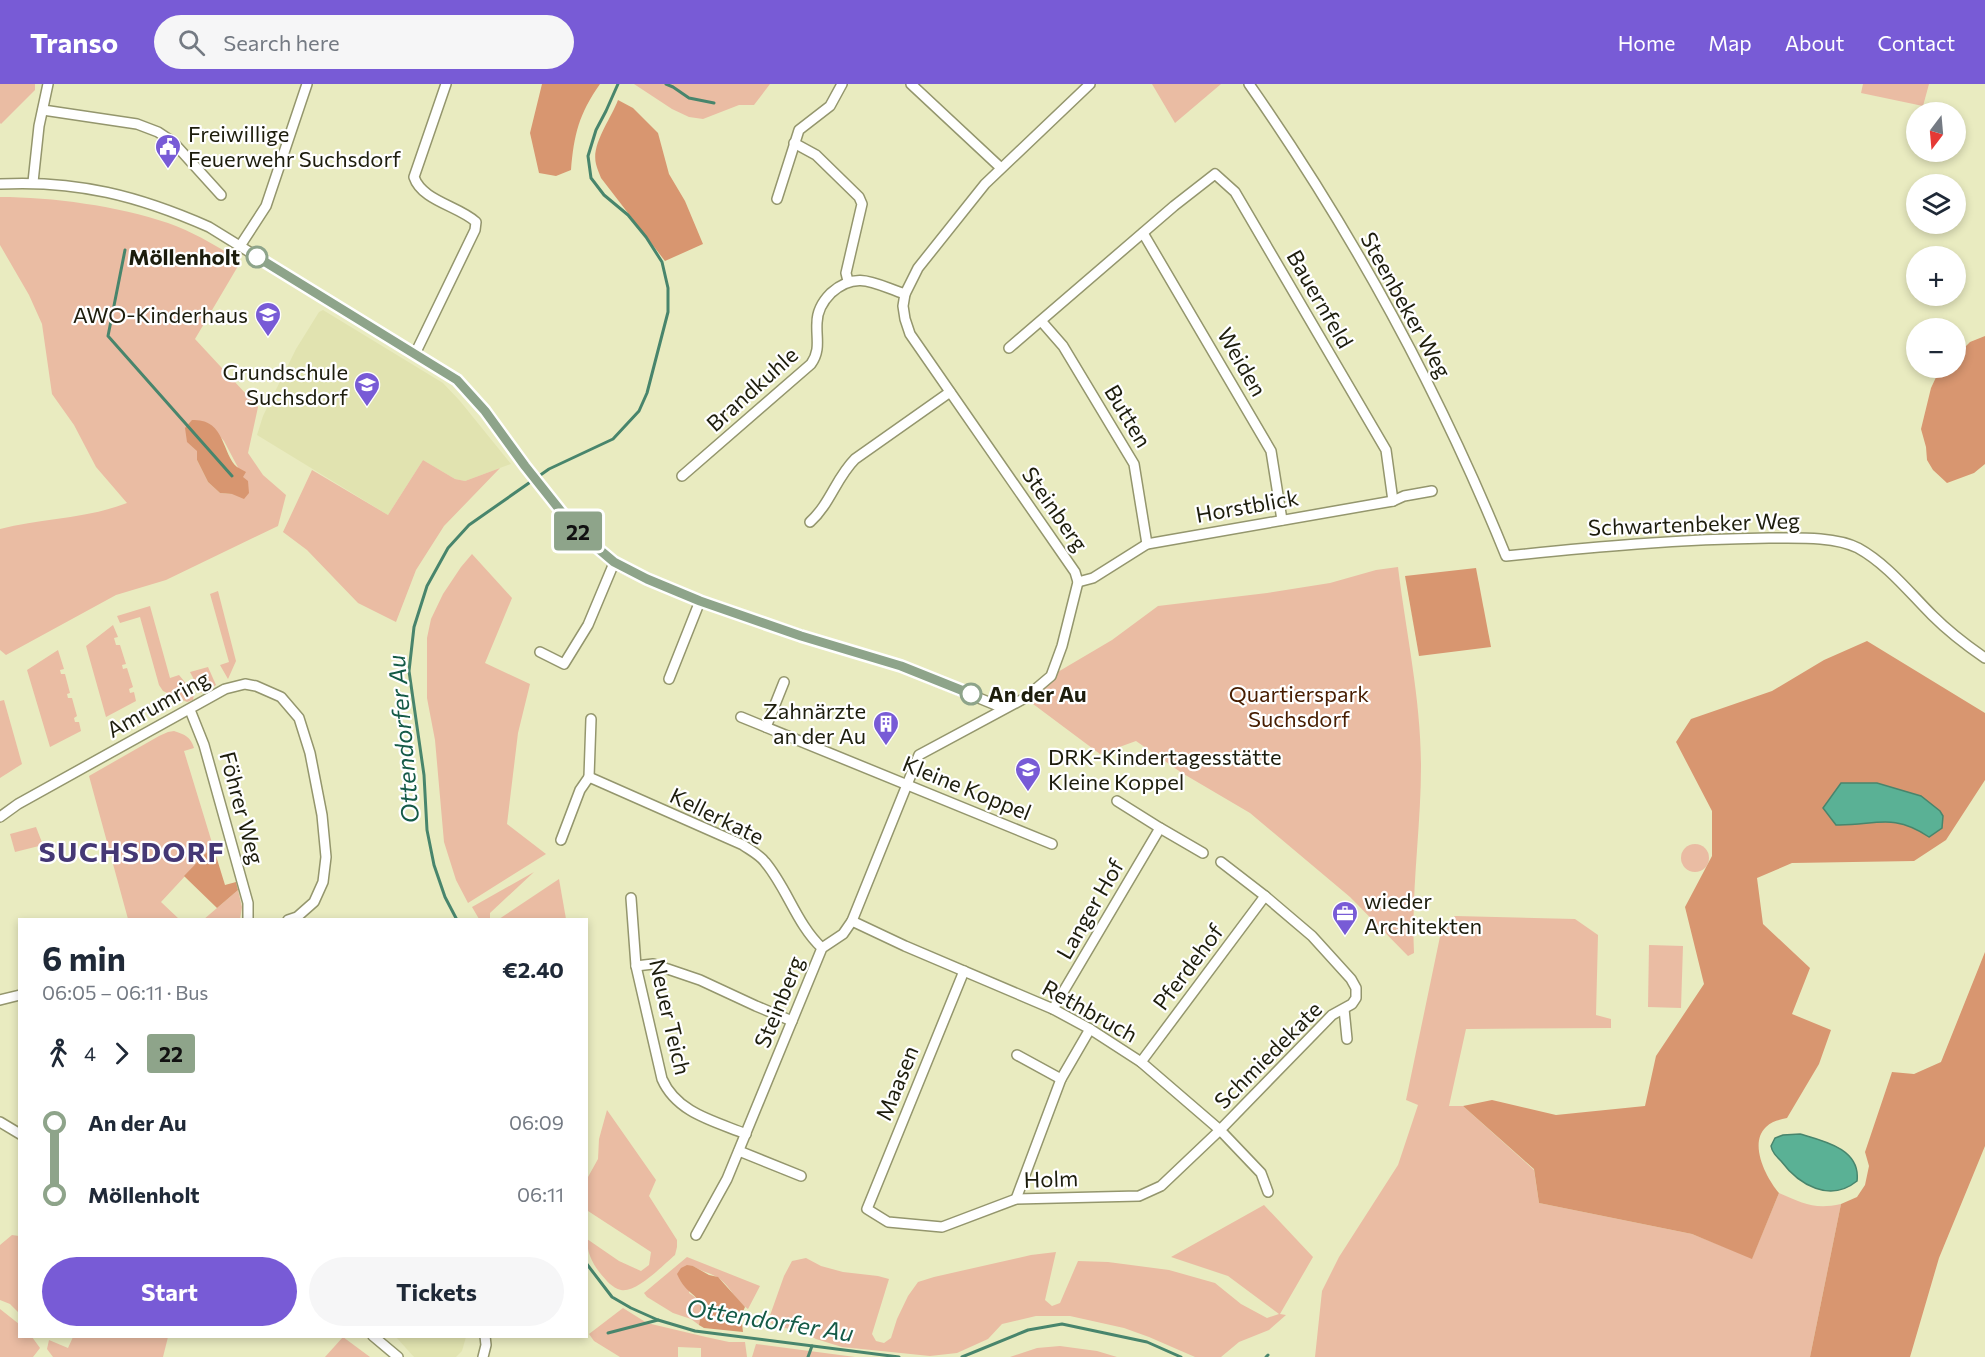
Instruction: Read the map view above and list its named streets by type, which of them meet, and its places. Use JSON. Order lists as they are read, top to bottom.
{
  "streets": {
    "street": [
      "Bauernfeld",
      "Steenbeker Weg",
      "Weiden",
      "Brandkuhle",
      "Butten",
      "Horstblick",
      "Steinberg",
      "Schwartenbeker Weg",
      "Amrumring",
      "Kleine Koppel",
      "Föhrer Weg",
      "Kellerkate",
      "Langer Hof",
      "Pferdehof",
      "Rethbruch",
      "Neuer Teich",
      "Schmiedekate",
      "Maasen",
      "Holm"
    ]
  },
  "crossings": [
    ["Bauernfeld", "Weiden"],
    ["Bauernfeld", "Horstblick"],
    ["Steenbeker Weg", "Schwartenbeker Weg"],
    ["Weiden", "Horstblick"],
    ["Butten", "Horstblick"],
    ["Horstblick", "Steinberg"],
    ["Steinberg", "Kleine Koppel"],
    ["Steinberg", "Kellerkate"],
    ["Steinberg", "Rethbruch"],
    ["Steinberg", "Neuer Teich"],
    ["Amrumring", "Föhrer Weg"],
    ["Langer Hof", "Rethbruch"],
    ["Pferdehof", "Rethbruch"],
    ["Pferdehof", "Schmiedekate"],
    ["Rethbruch", "Schmiedekate"],
    ["Rethbruch", "Maasen"],
    ["Rethbruch", "Holm"],
    ["Schmiedekate", "Holm"],
    ["Maasen", "Holm"]
  ],
  "districts": ["SUCHSDORF"],
  "water": ["Ottendorfer Au"],
  "parks": ["Quartierspark Suchsdorf"],
  "places": {
    "public building": ["Freiwillige Feuerwehr Suchsdorf"],
    "other": ["Möllenholt", "An der Au"],
    "school or university": ["AWO-Kinderhaus", "Grundschule Suchsdorf", "DRK-Kindertagesstätte Kleine Koppel"],
    "building": ["Zahnärzte an der Au"],
    "office": ["wieder Architekten"]
  },
  "lines": ["bus line 22"],
  "north": "bottom",
  "page": {
    "header": "Transo",
    "search": "Search here",
    "nav": [
      "Home",
      "Map",
      "About",
      "Contact"
    ],
    "on_map": "22",
    "map_buttons": ["+", "−"],
    "heading": ["6 min", "06:05 – 06:11 · Bus", "€2.40"],
    "legs": ["4", "22"],
    "list": [
      {
        "name": "An der Au",
        "value": "06:09"
      },
      {
        "name": "Möllenholt",
        "value": "06:11"
      }
    ],
    "buttons": ["Start", "Tickets"]
  }
}
